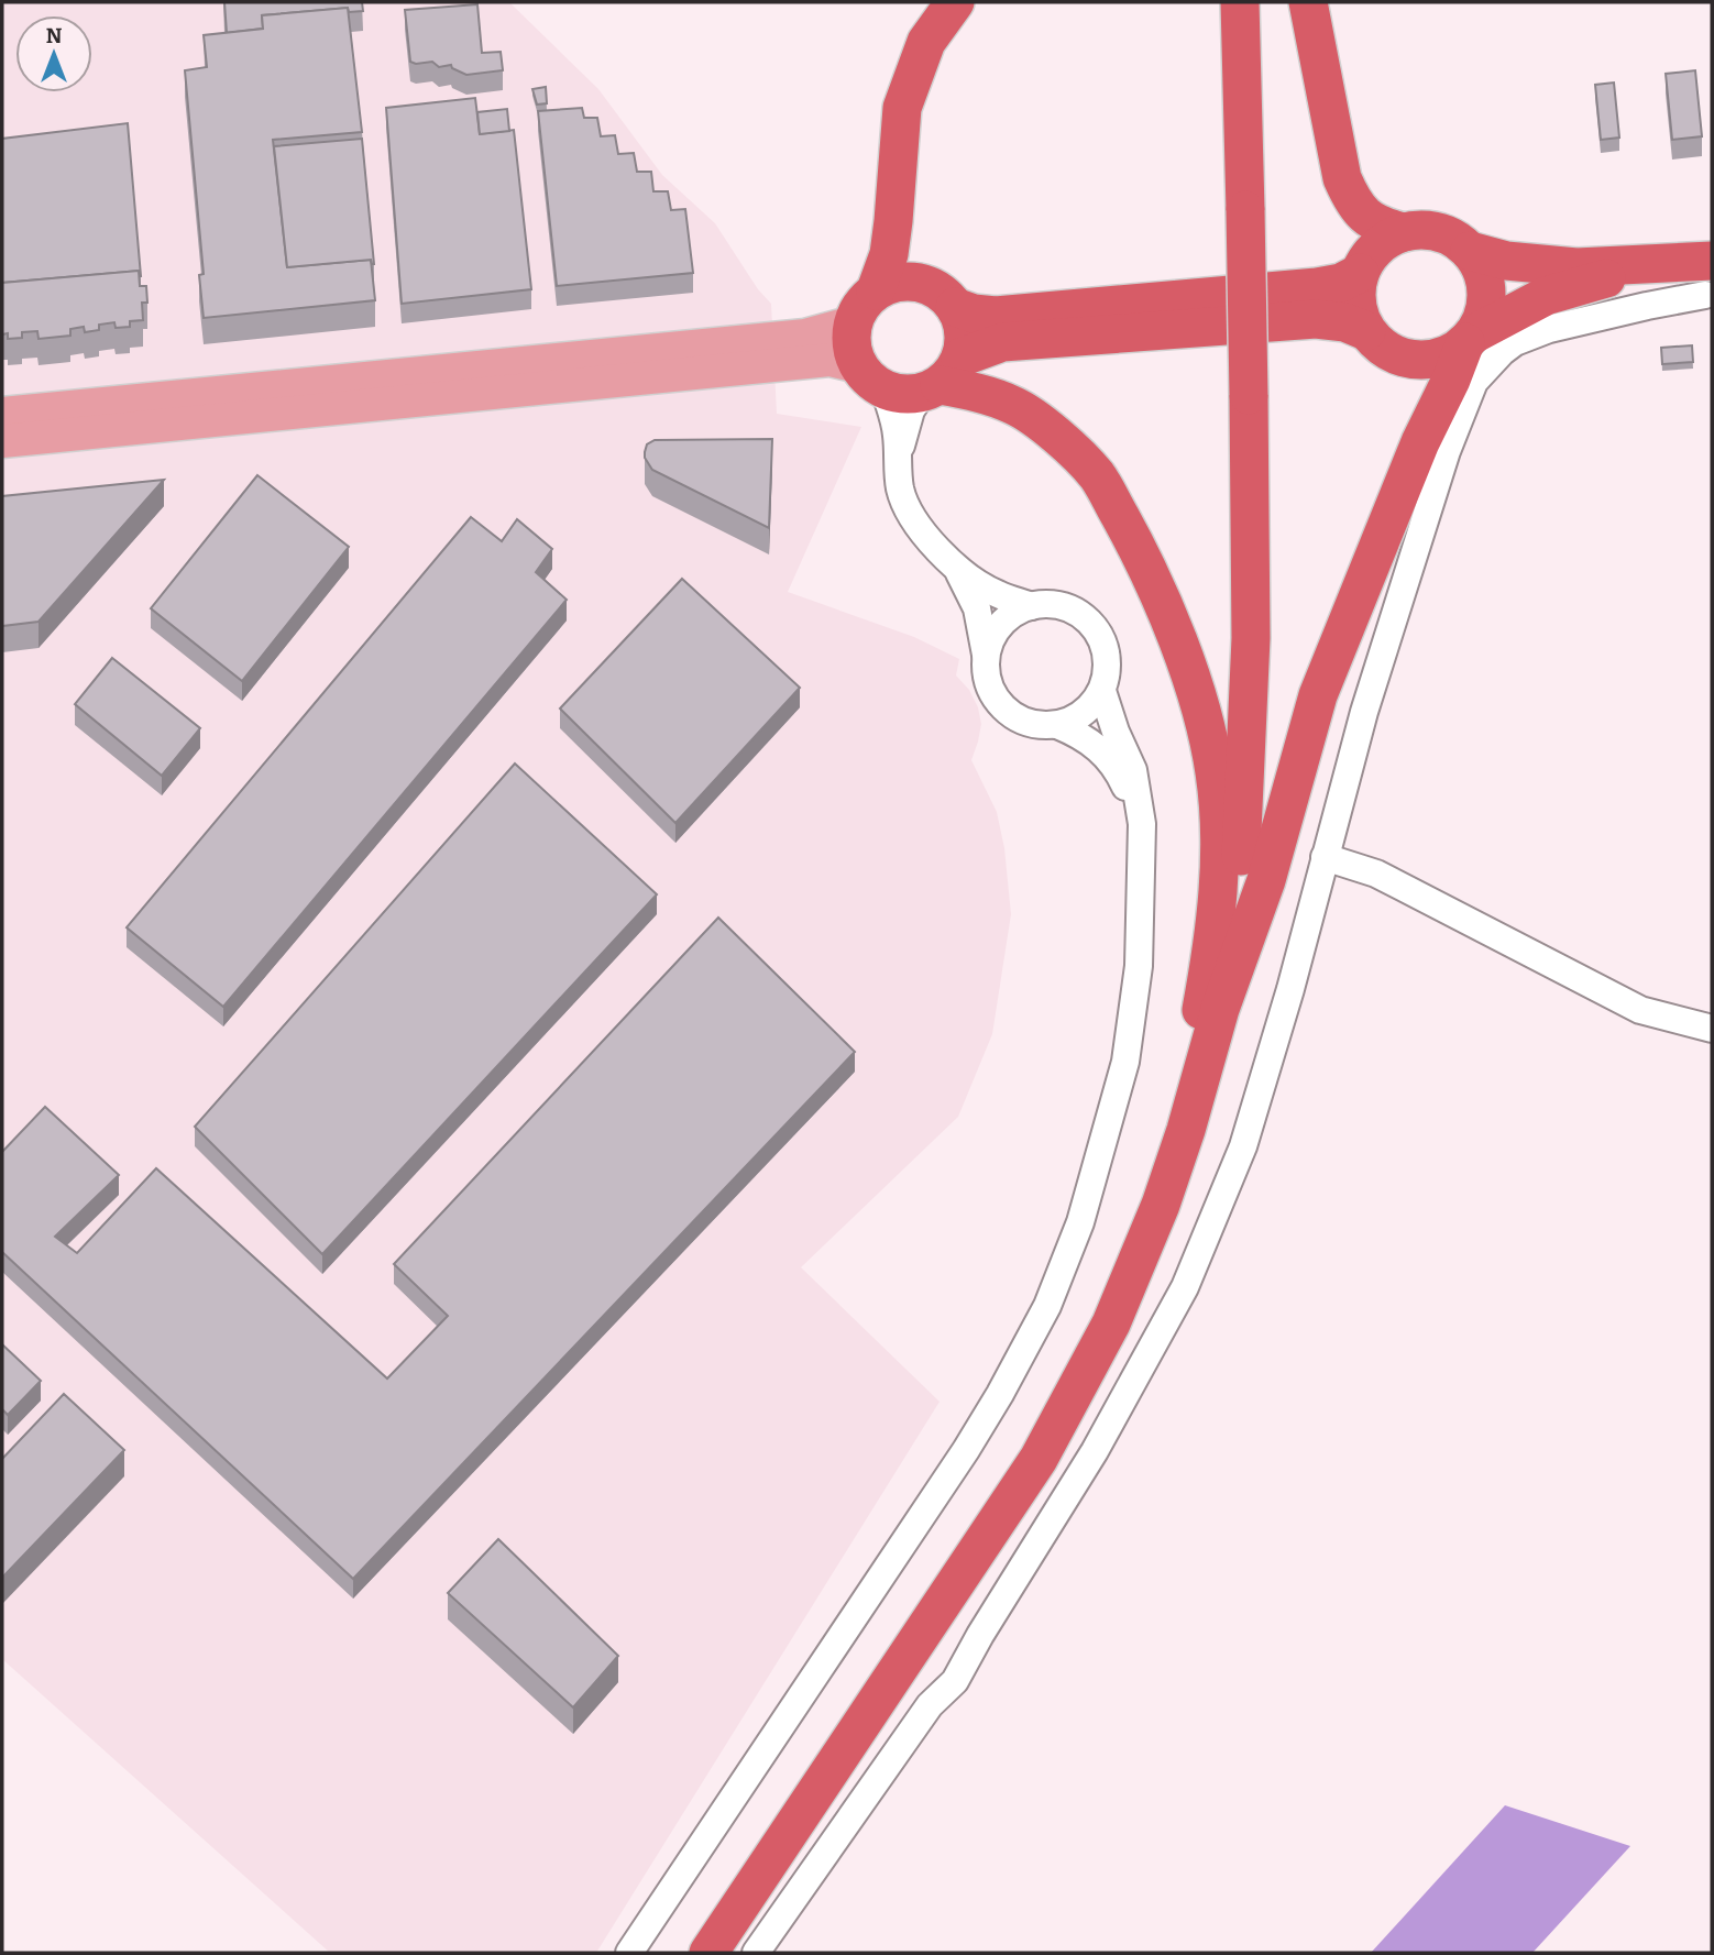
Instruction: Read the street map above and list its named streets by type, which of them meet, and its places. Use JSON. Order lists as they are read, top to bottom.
{
  "north": "top"
}
